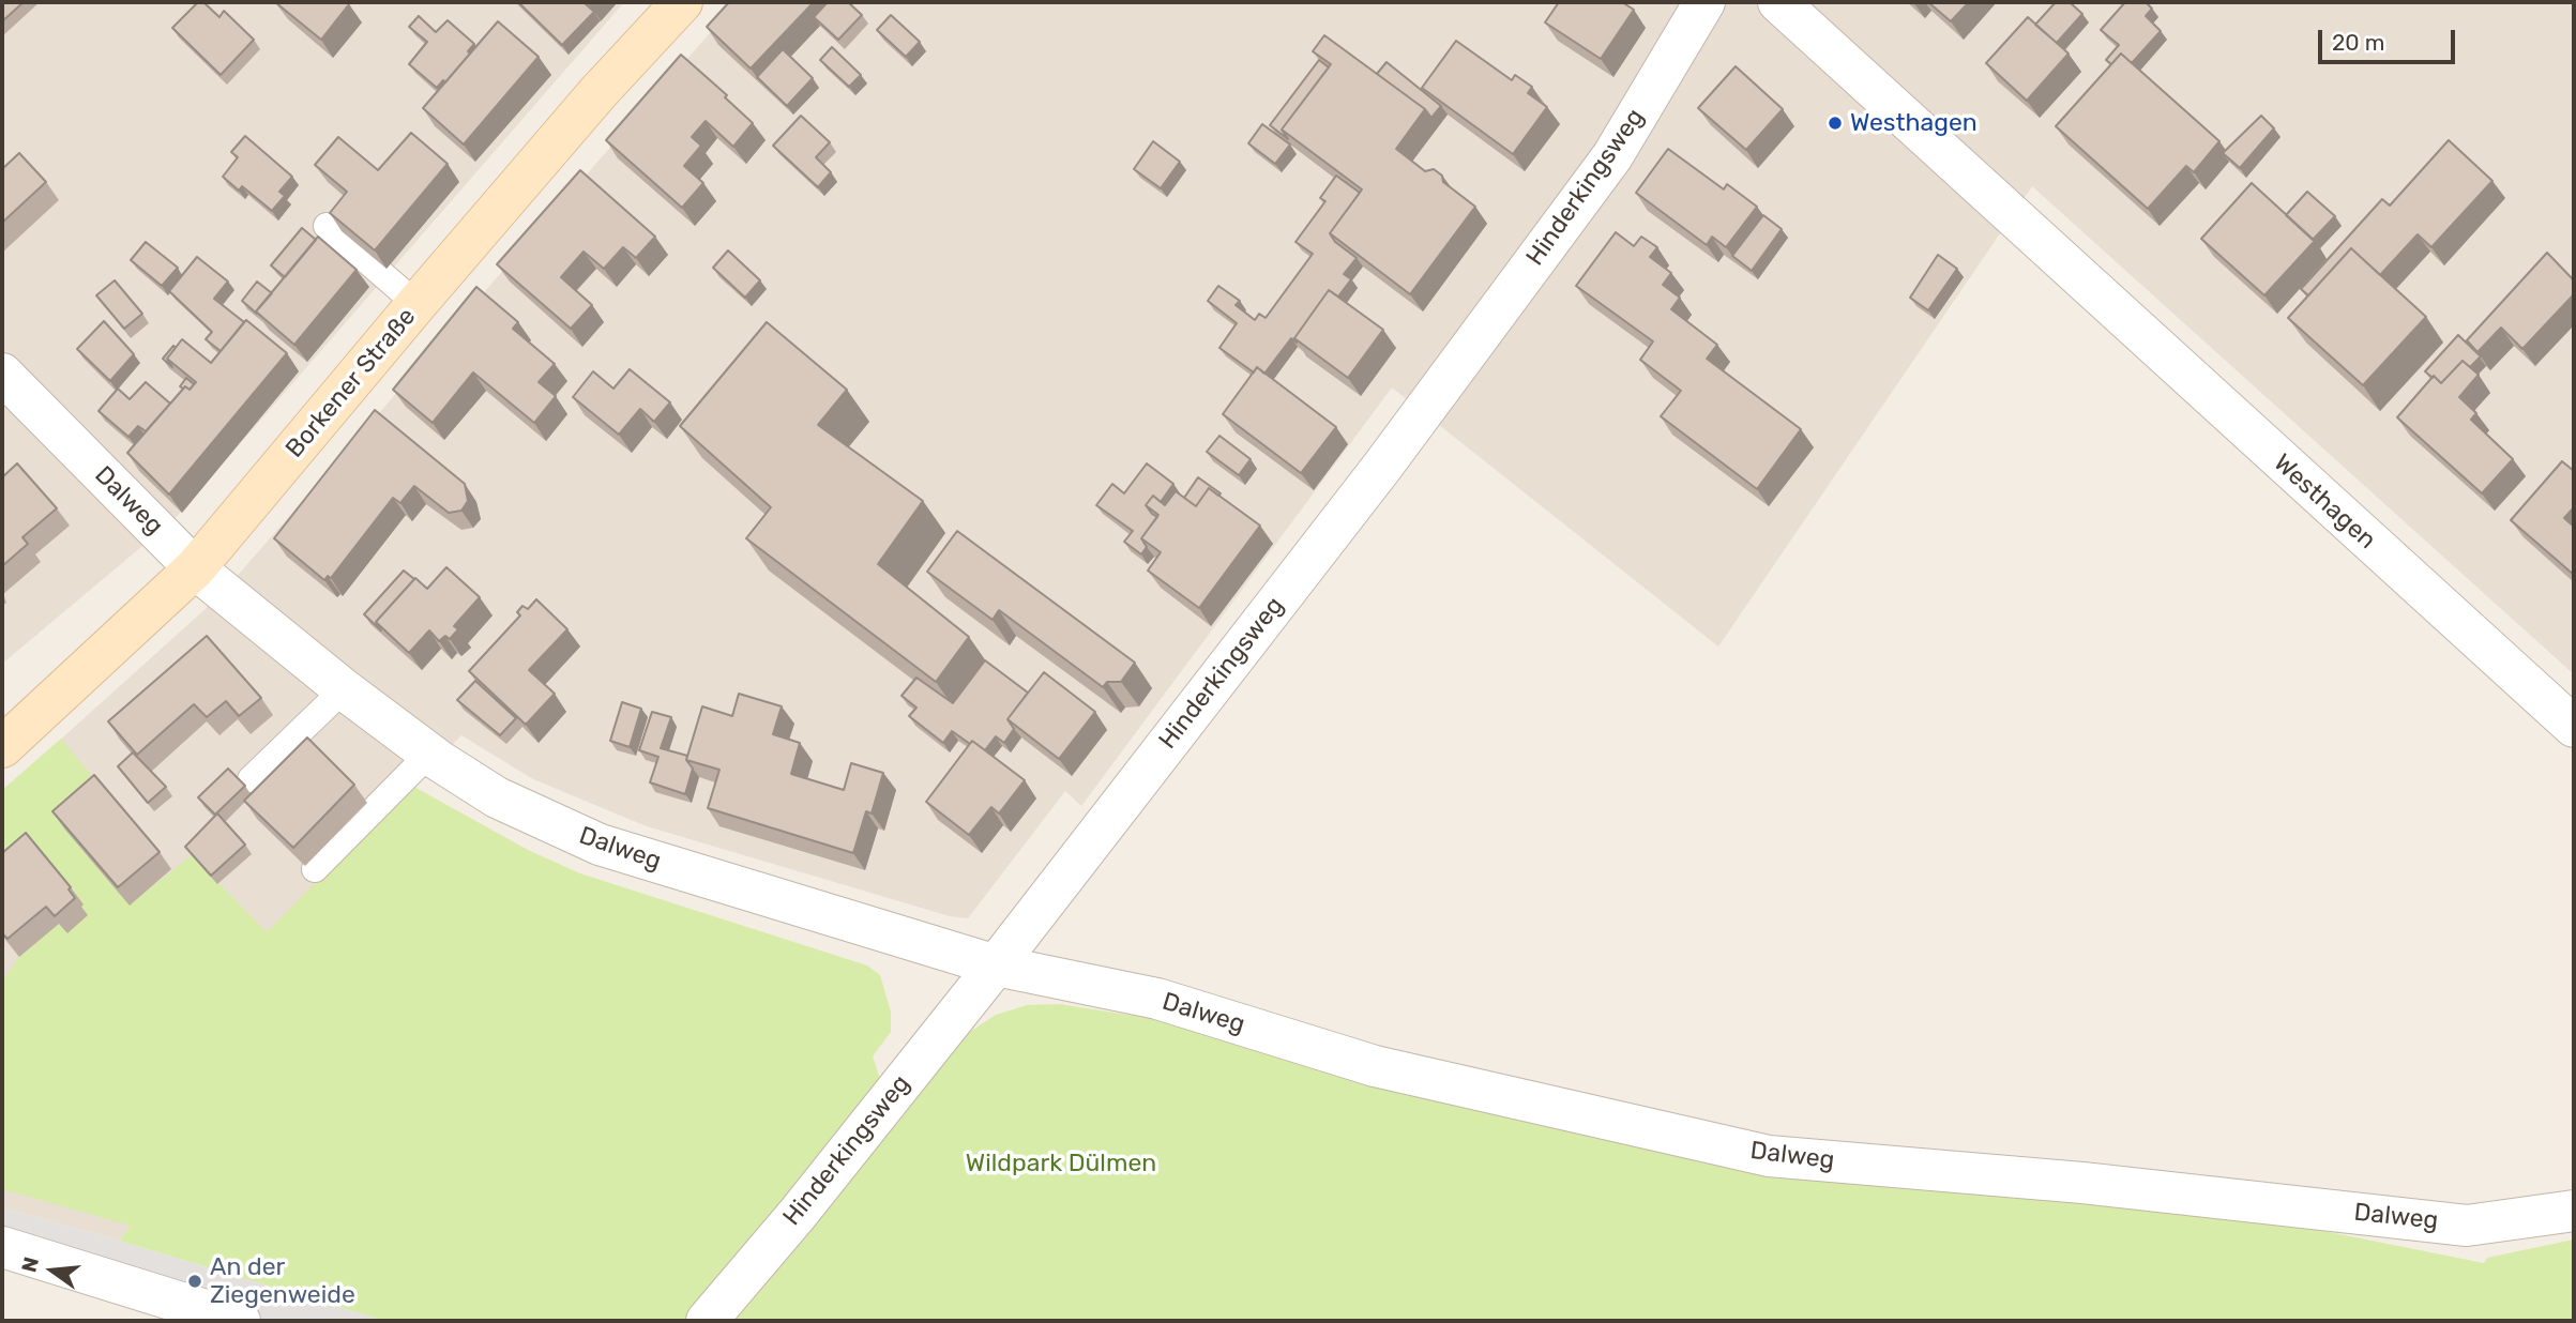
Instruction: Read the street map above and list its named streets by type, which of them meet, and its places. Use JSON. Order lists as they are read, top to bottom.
{
  "streets": {
    "street": [
      "Hinderkingsweg",
      "Borkener Straße",
      "Dalweg",
      "Westhagen"
    ]
  },
  "crossings": [
    ["Hinderkingsweg", "Dalweg"],
    ["Borkener Straße", "Dalweg"]
  ],
  "parks": ["Wildpark Dülmen"],
  "places": ["Westhagen", "An der Ziegenweide"],
  "scale_bar": "20 m",
  "north": "left"
}
